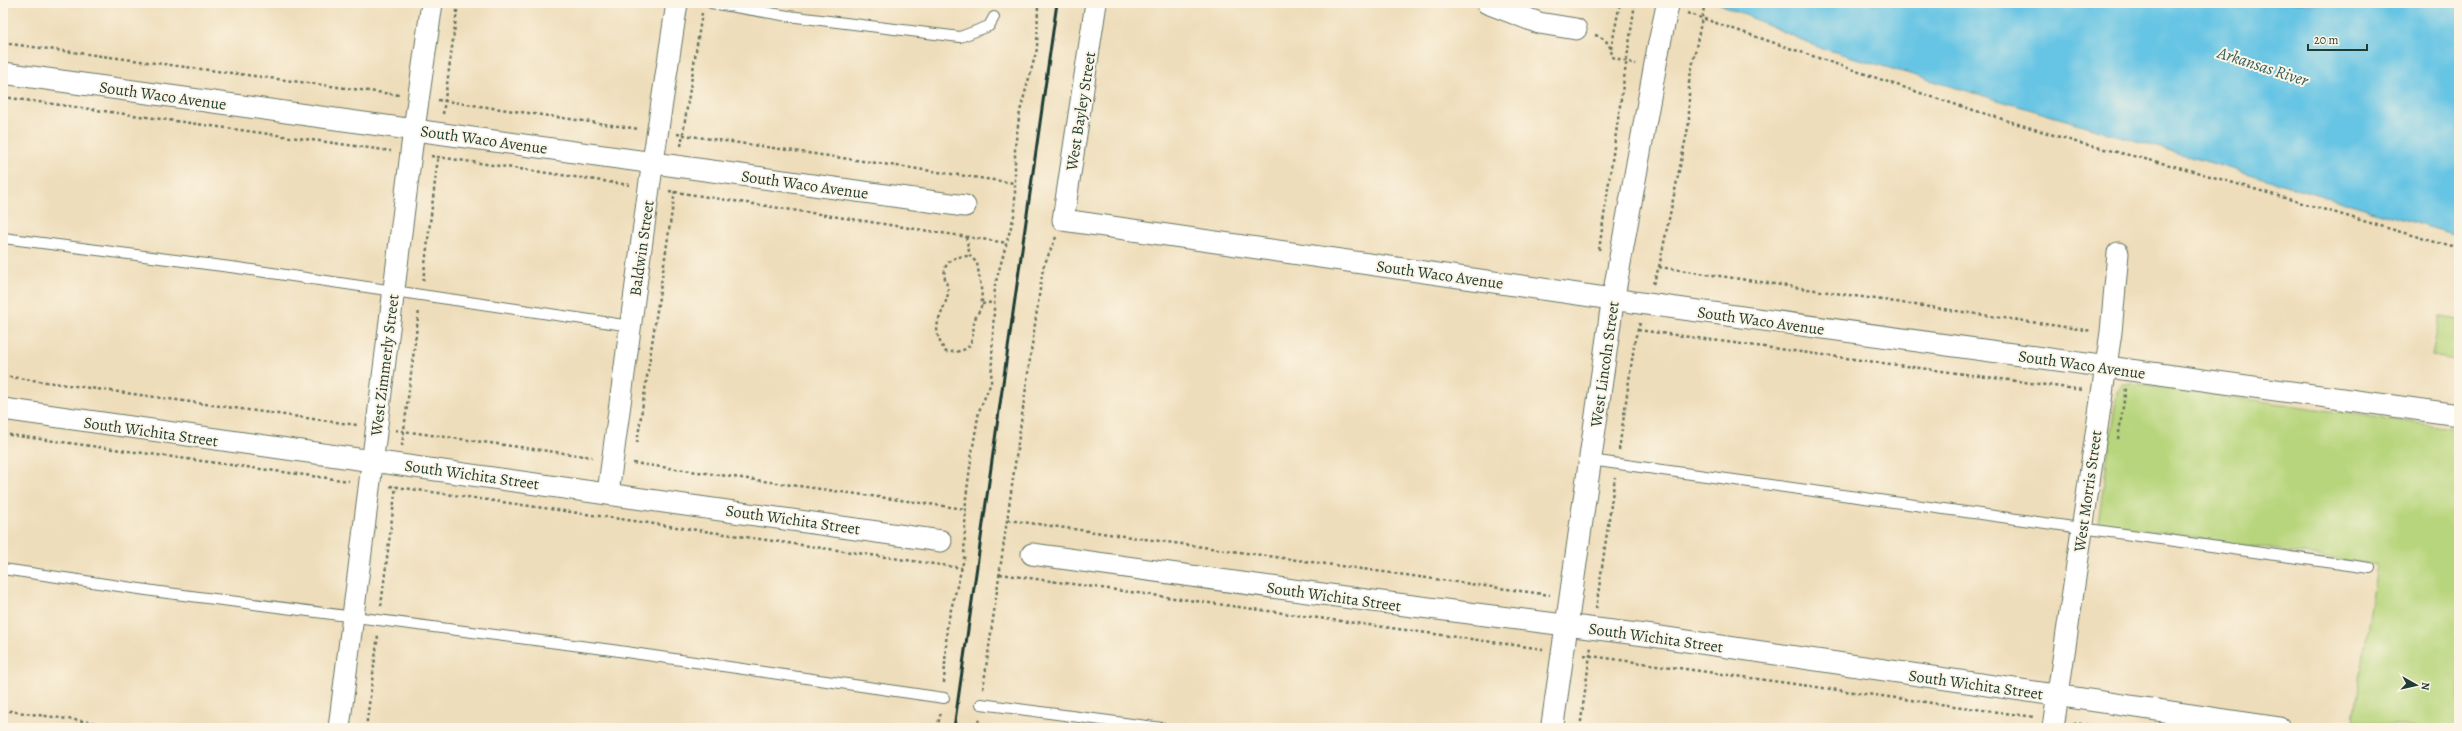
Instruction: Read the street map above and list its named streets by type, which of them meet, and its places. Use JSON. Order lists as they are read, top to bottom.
{
  "streets": {
    "street": [
      "South Waco Avenue",
      "West Bayley Street",
      "Baldwin Street",
      "West Lincoln Street",
      "West Zimmerly Street",
      "South Wichita Street",
      "West Morris Street"
    ]
  },
  "crossings": [
    ["South Waco Avenue", "West Bayley Street"],
    ["South Waco Avenue", "Baldwin Street"],
    ["South Waco Avenue", "West Lincoln Street"],
    ["South Waco Avenue", "West Zimmerly Street"],
    ["South Waco Avenue", "West Morris Street"],
    ["Baldwin Street", "South Wichita Street"],
    ["West Lincoln Street", "South Wichita Street"],
    ["West Zimmerly Street", "South Wichita Street"],
    ["South Wichita Street", "West Morris Street"]
  ],
  "water": ["Arkansas River"],
  "scale_bar": "20 m",
  "north": "right"
}
